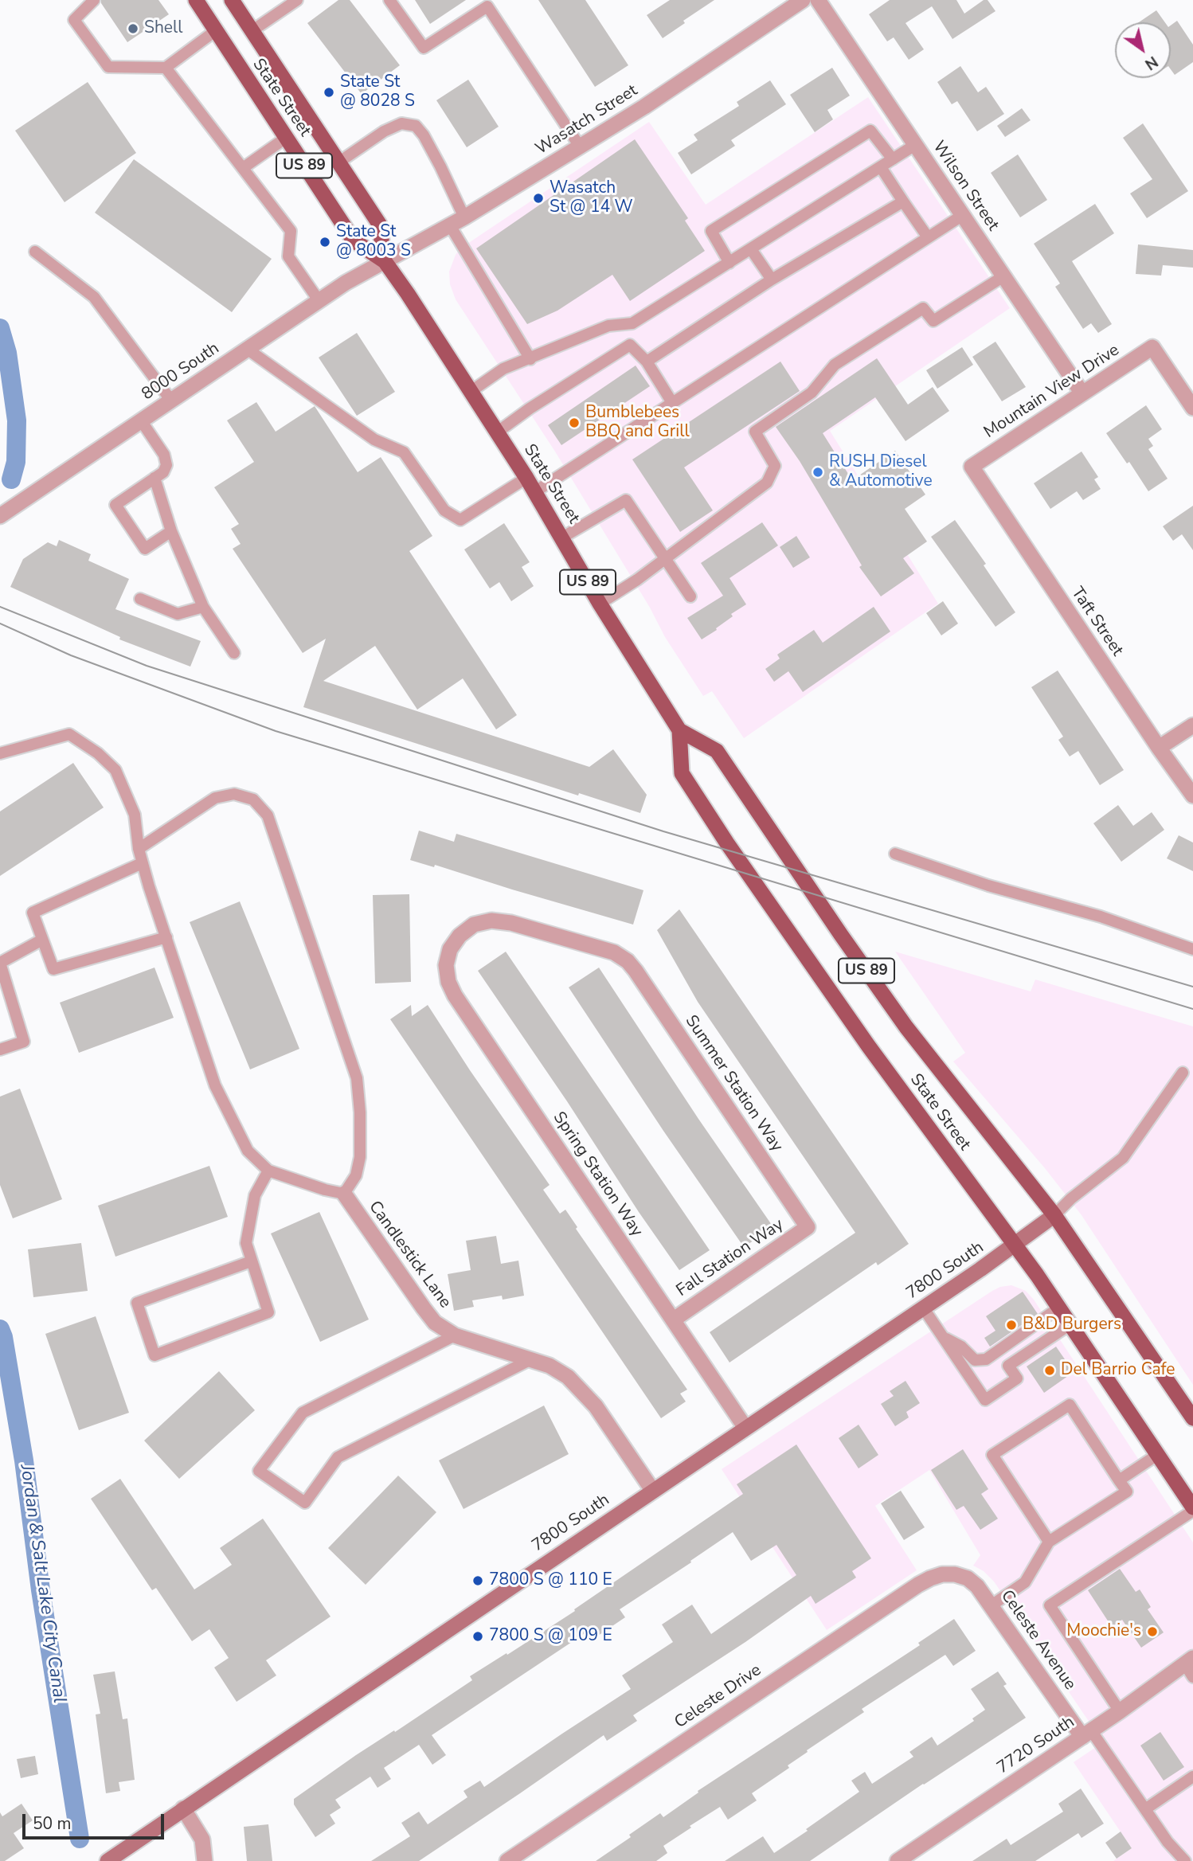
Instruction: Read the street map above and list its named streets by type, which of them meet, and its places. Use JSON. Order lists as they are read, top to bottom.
{
  "streets": {
    "main road": ["State Street", "US 89", "7800 South"],
    "street": [
      "Wasatch Street",
      "Wilson Street",
      "8000 South",
      "Mountain View Drive",
      "Taft Street",
      "Summer Station Way",
      "Spring Station Way",
      "Candlestick Lane",
      "Fall Station Way",
      "Celeste Avenue",
      "Celeste Drive",
      "7720 South"
    ]
  },
  "crossings": [
    ["State Street", "Wasatch Street"],
    ["State Street", "8000 South"],
    ["State Street", "7800 South"],
    ["Wasatch Street", "8000 South"],
    ["Wilson Street", "Mountain View Drive"],
    ["Mountain View Drive", "Taft Street"],
    ["Summer Station Way", "Spring Station Way"],
    ["Summer Station Way", "Fall Station Way"],
    ["Spring Station Way", "Fall Station Way"],
    ["Spring Station Way", "7800 South"],
    ["Candlestick Lane", "7800 South"],
    ["Celeste Avenue", "Celeste Drive"],
    ["Celeste Avenue", "7720 South"]
  ],
  "water": ["Jordan & Salt Lake City Canal"],
  "places": [
    "Shell",
    "State St @ 8028 S",
    "Wasatch St @ 14 W",
    "State St @ 8003 S",
    "Bumblebees BBQ and Grill",
    "RUSH Diesel & Automotive",
    "B&D Burgers",
    "Del Barrio Cafe",
    "7800 S @ 110 E",
    "Moochie's",
    "7800 S @ 109 E"
  ],
  "scale_bar": "50 m",
  "north": "bottom right"
}
